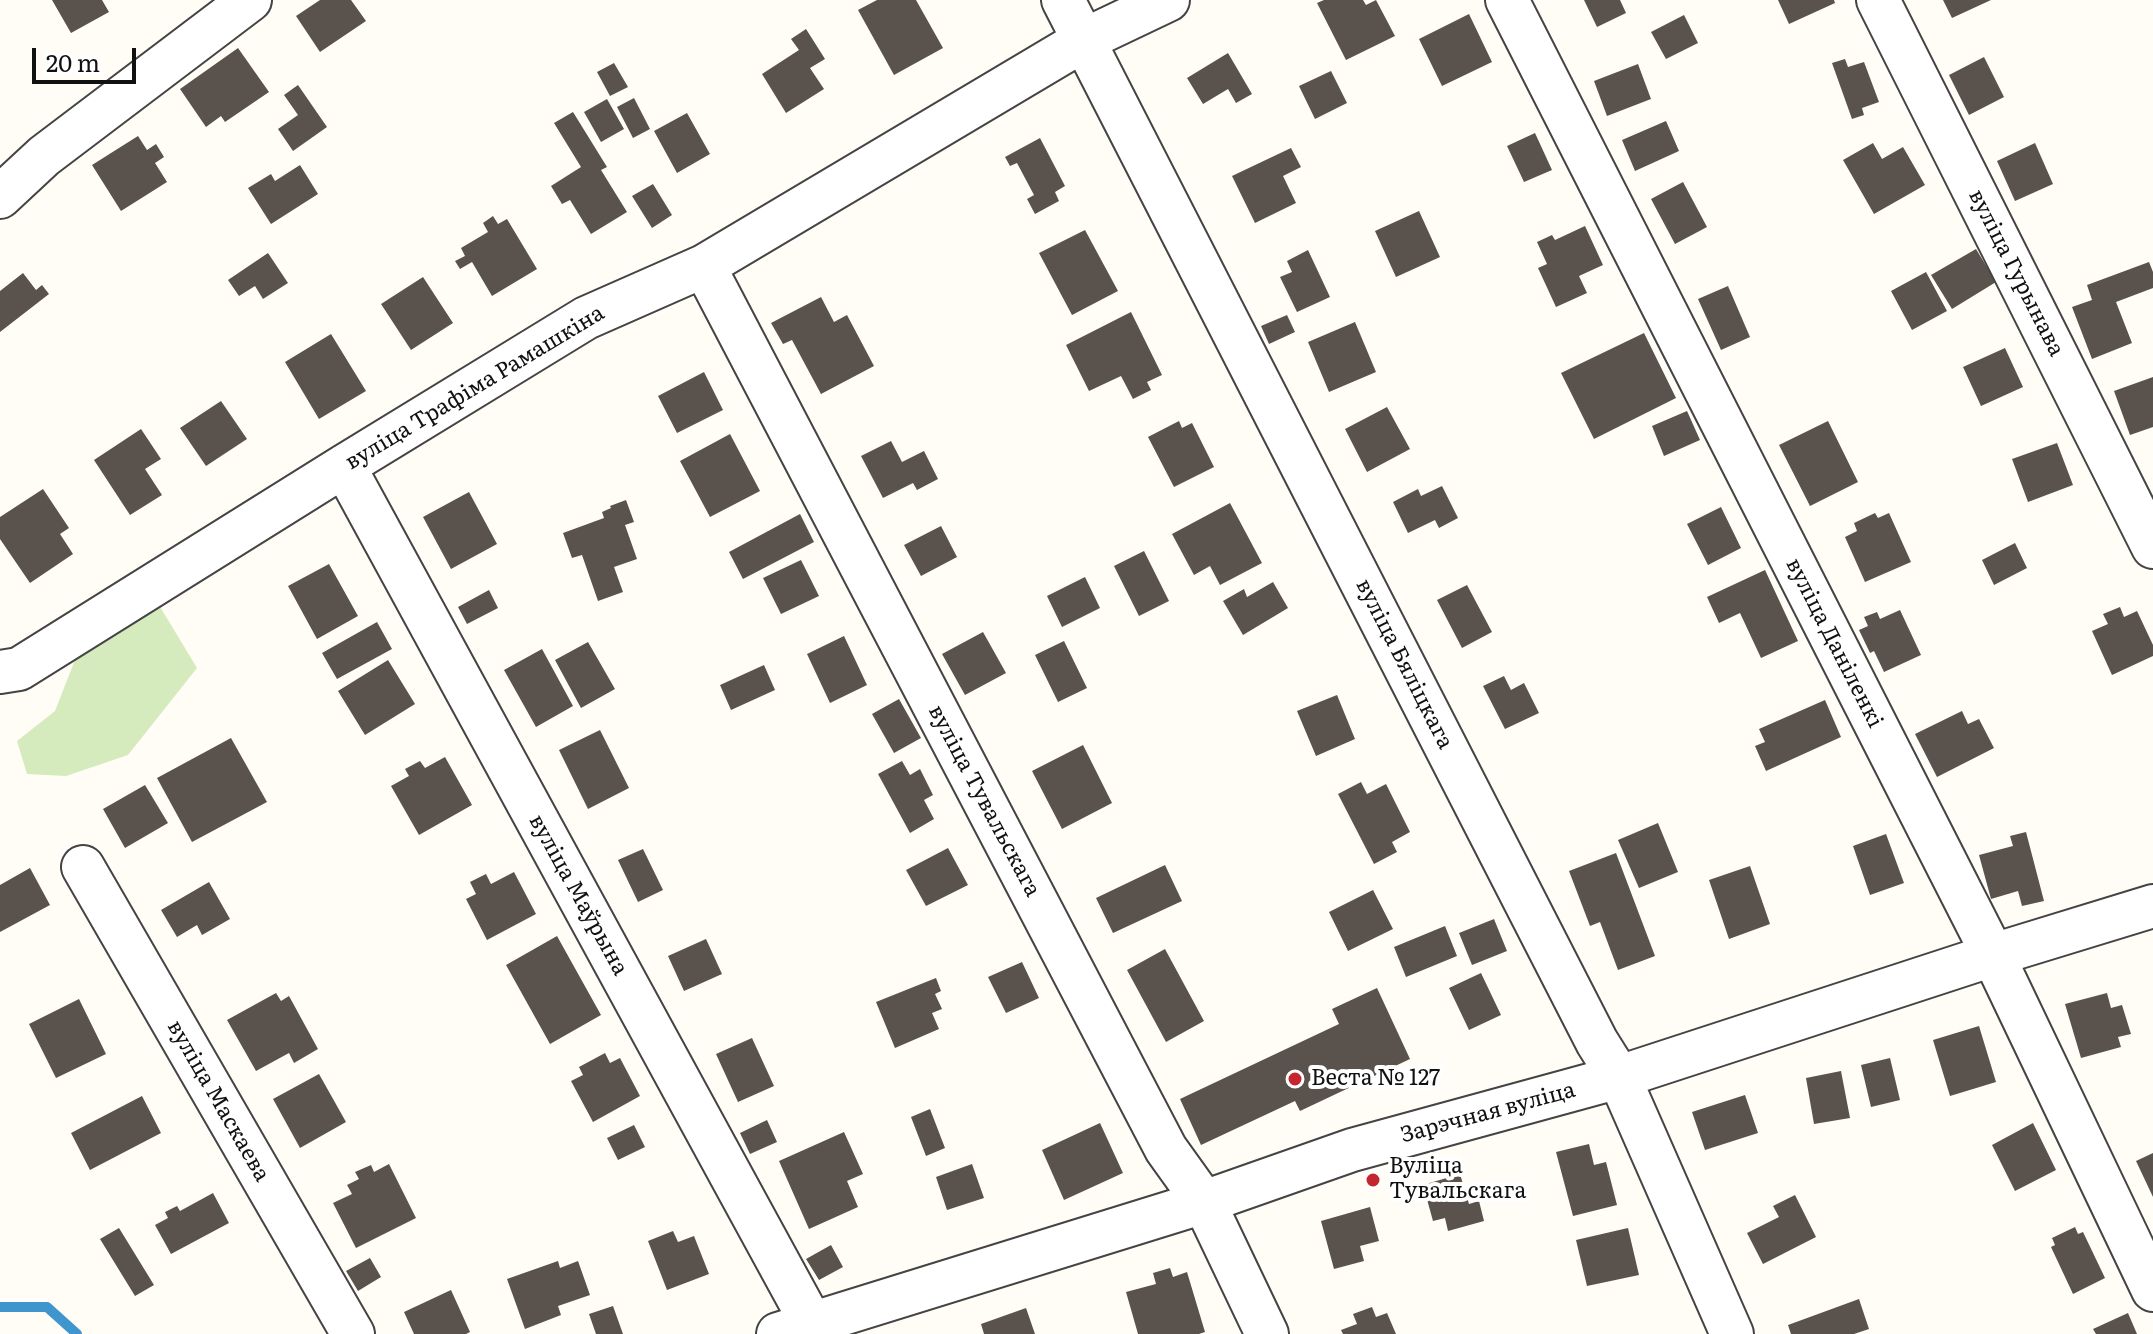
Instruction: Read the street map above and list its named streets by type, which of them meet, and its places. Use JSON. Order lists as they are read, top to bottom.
{
  "streets": {
    "street": [
      "вуліца Гурынава",
      "вуліца Трафіма Рамашкіна",
      "вуліца Даніленкі",
      "вуліца Бяліцкага",
      "вуліца Тувальскага",
      "вуліца Маўрына",
      "вуліца Маскаева",
      "Зарэчная вуліца"
    ]
  },
  "crossings": [
    ["вуліца Трафіма Рамашкіна", "вуліца Бяліцкага"],
    ["вуліца Трафіма Рамашкіна", "вуліца Тувальскага"],
    ["вуліца Трафіма Рамашкіна", "вуліца Маўрына"],
    ["вуліца Даніленкі", "Зарэчная вуліца"],
    ["вуліца Бяліцкага", "Зарэчная вуліца"],
    ["вуліца Тувальскага", "Зарэчная вуліца"],
    ["вуліца Маўрына", "Зарэчная вуліца"]
  ],
  "places": ["Веста № 127", "Вуліца Тувальскага"],
  "scale_bar": "20 m"
}
